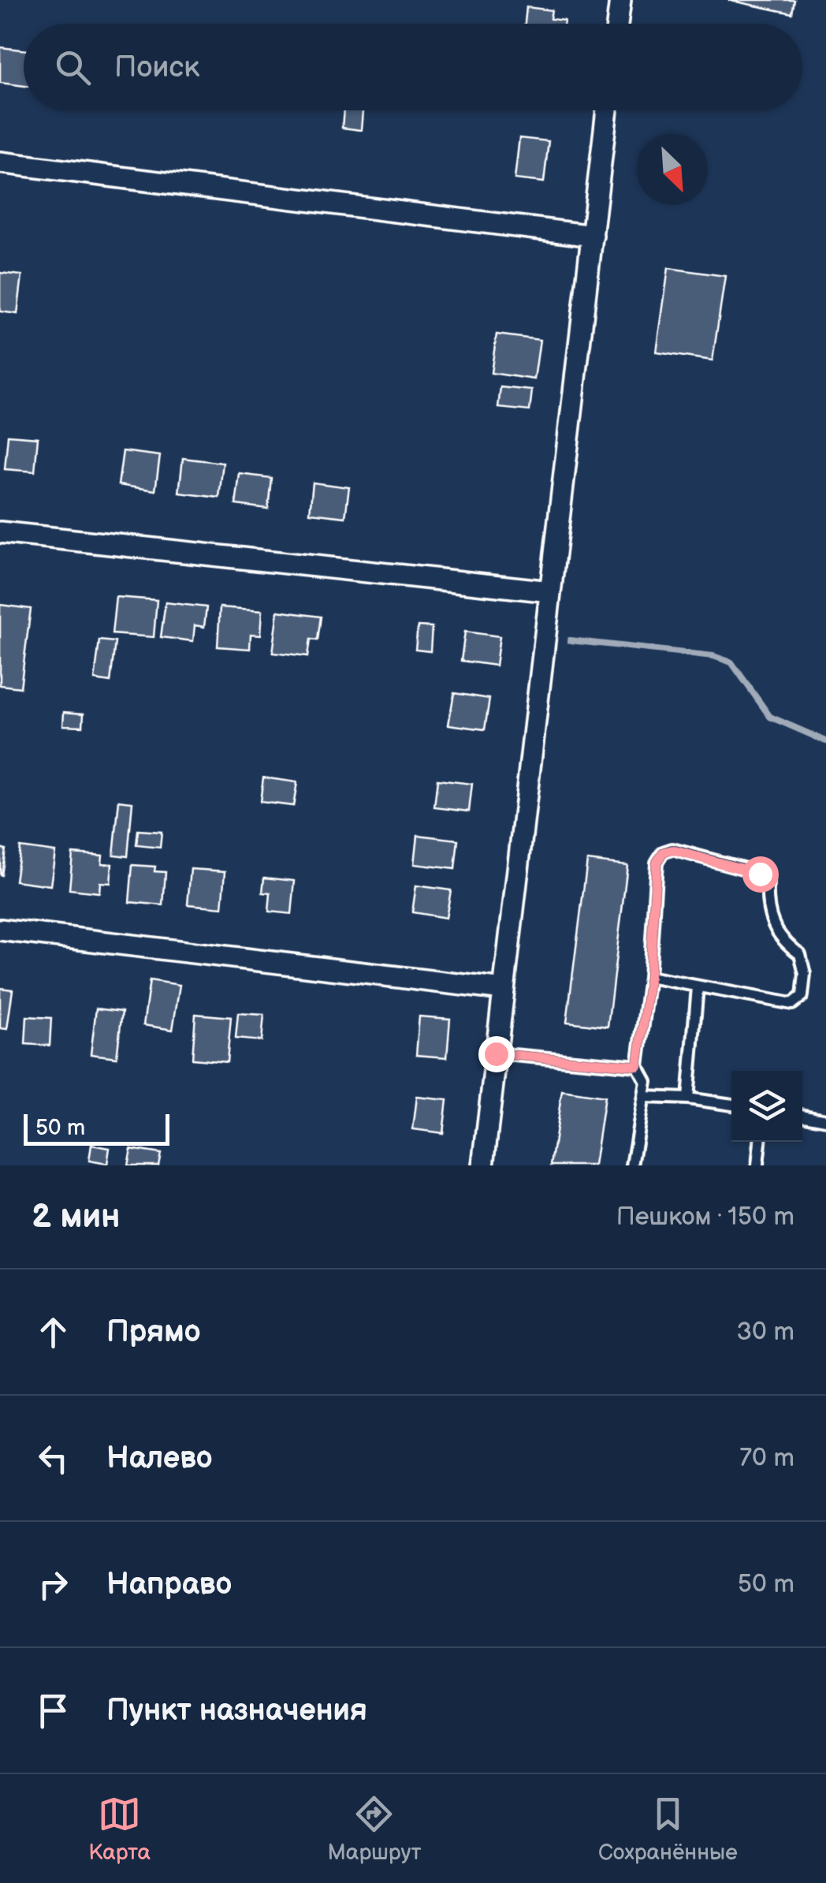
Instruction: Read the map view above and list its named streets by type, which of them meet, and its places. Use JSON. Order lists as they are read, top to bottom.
{
  "scale_bar": "50 m",
  "north": "bottom right",
  "page": {
    "search": "Поиск",
    "scale": "50 m",
    "heading": ["2 мин", "Пешком · 150 m"],
    "list": [
      ["Прямо", "30 m"],
      ["Налево", "70 m"],
      ["Направо", "50 m"],
      "Пункт назначения"
    ],
    "nav": ["Карта", "Маршрут", "Сохранённые"]
  }
}
